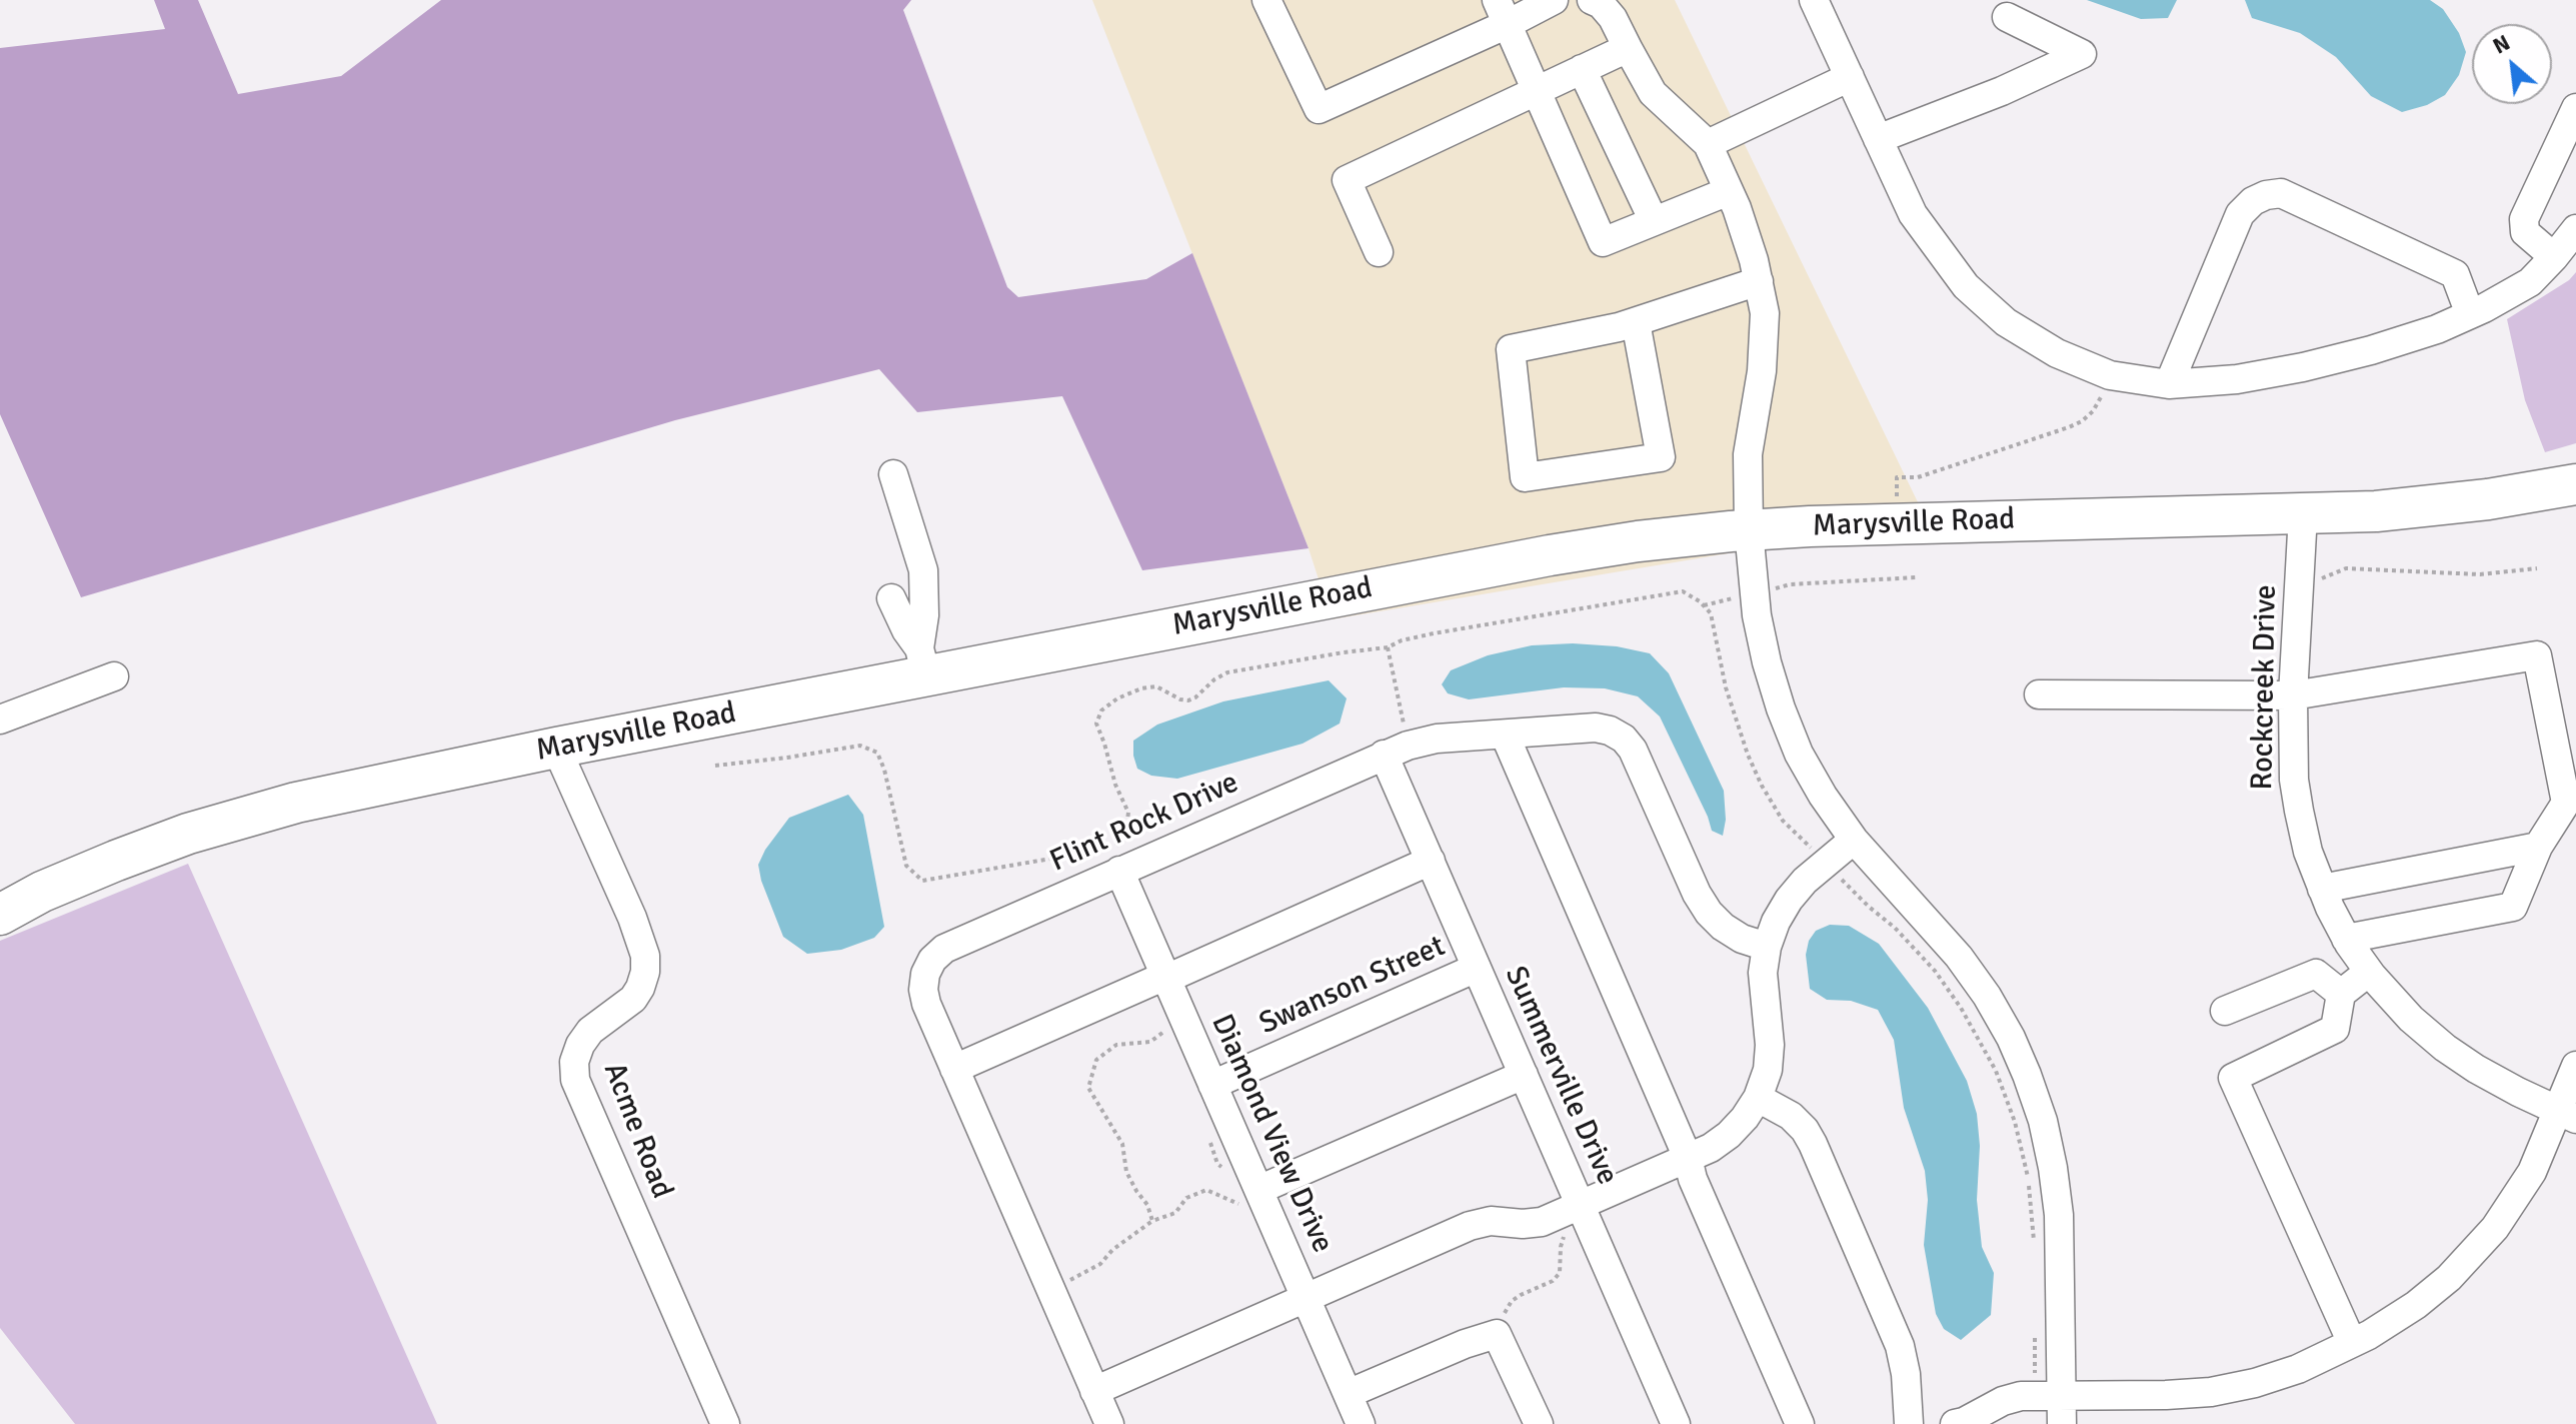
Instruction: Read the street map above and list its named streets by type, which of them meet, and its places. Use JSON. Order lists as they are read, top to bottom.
{
  "streets": {
    "highway": ["Marysville Road"],
    "street": [
      "Rockcreek Drive",
      "Flint Rock Drive",
      "Swanson Street",
      "Summerville Drive",
      "Acme Road",
      "Diamond View Drive"
    ]
  },
  "crossings": [
    ["Marysville Road", "Rockcreek Drive"],
    ["Marysville Road", "Acme Road"],
    ["Flint Rock Drive", "Summerville Drive"],
    ["Flint Rock Drive", "Diamond View Drive"],
    ["Swanson Street", "Summerville Drive"],
    ["Swanson Street", "Diamond View Drive"]
  ],
  "north": "top left"
}
